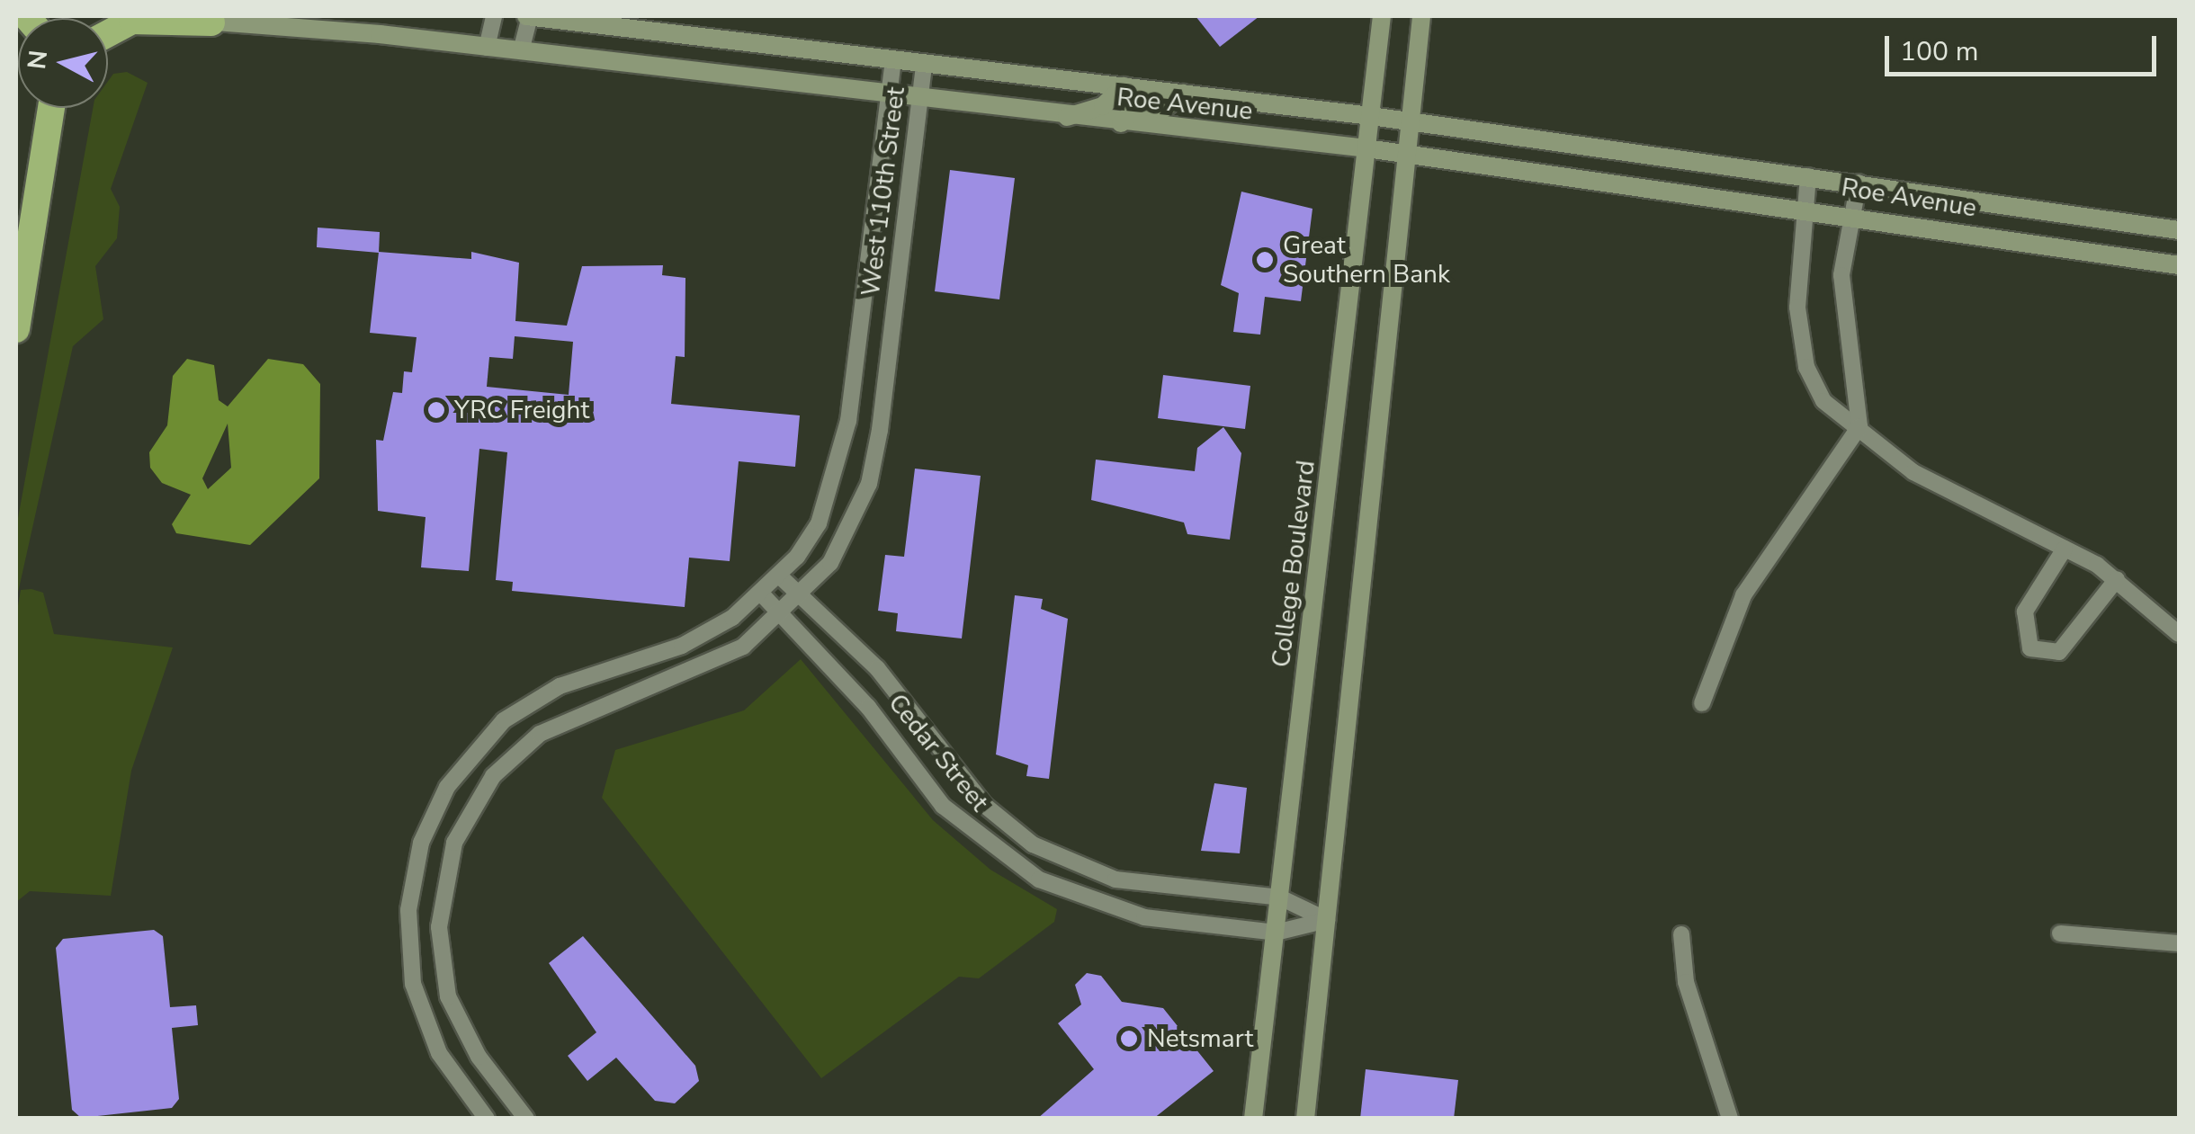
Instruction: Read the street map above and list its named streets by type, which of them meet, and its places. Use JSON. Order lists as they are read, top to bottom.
{
  "streets": {
    "main road": ["Roe Avenue", "College Boulevard"],
    "street": ["West 110th Street", "Cedar Street"]
  },
  "crossings": [
    ["Roe Avenue", "West 110th Street"],
    ["Roe Avenue", "College Boulevard"],
    ["West 110th Street", "Cedar Street"],
    ["College Boulevard", "Cedar Street"]
  ],
  "places": ["Great Southern Bank", "YRC Freight", "Netsmart"],
  "scale_bar": "100 m",
  "north": "left"
}
